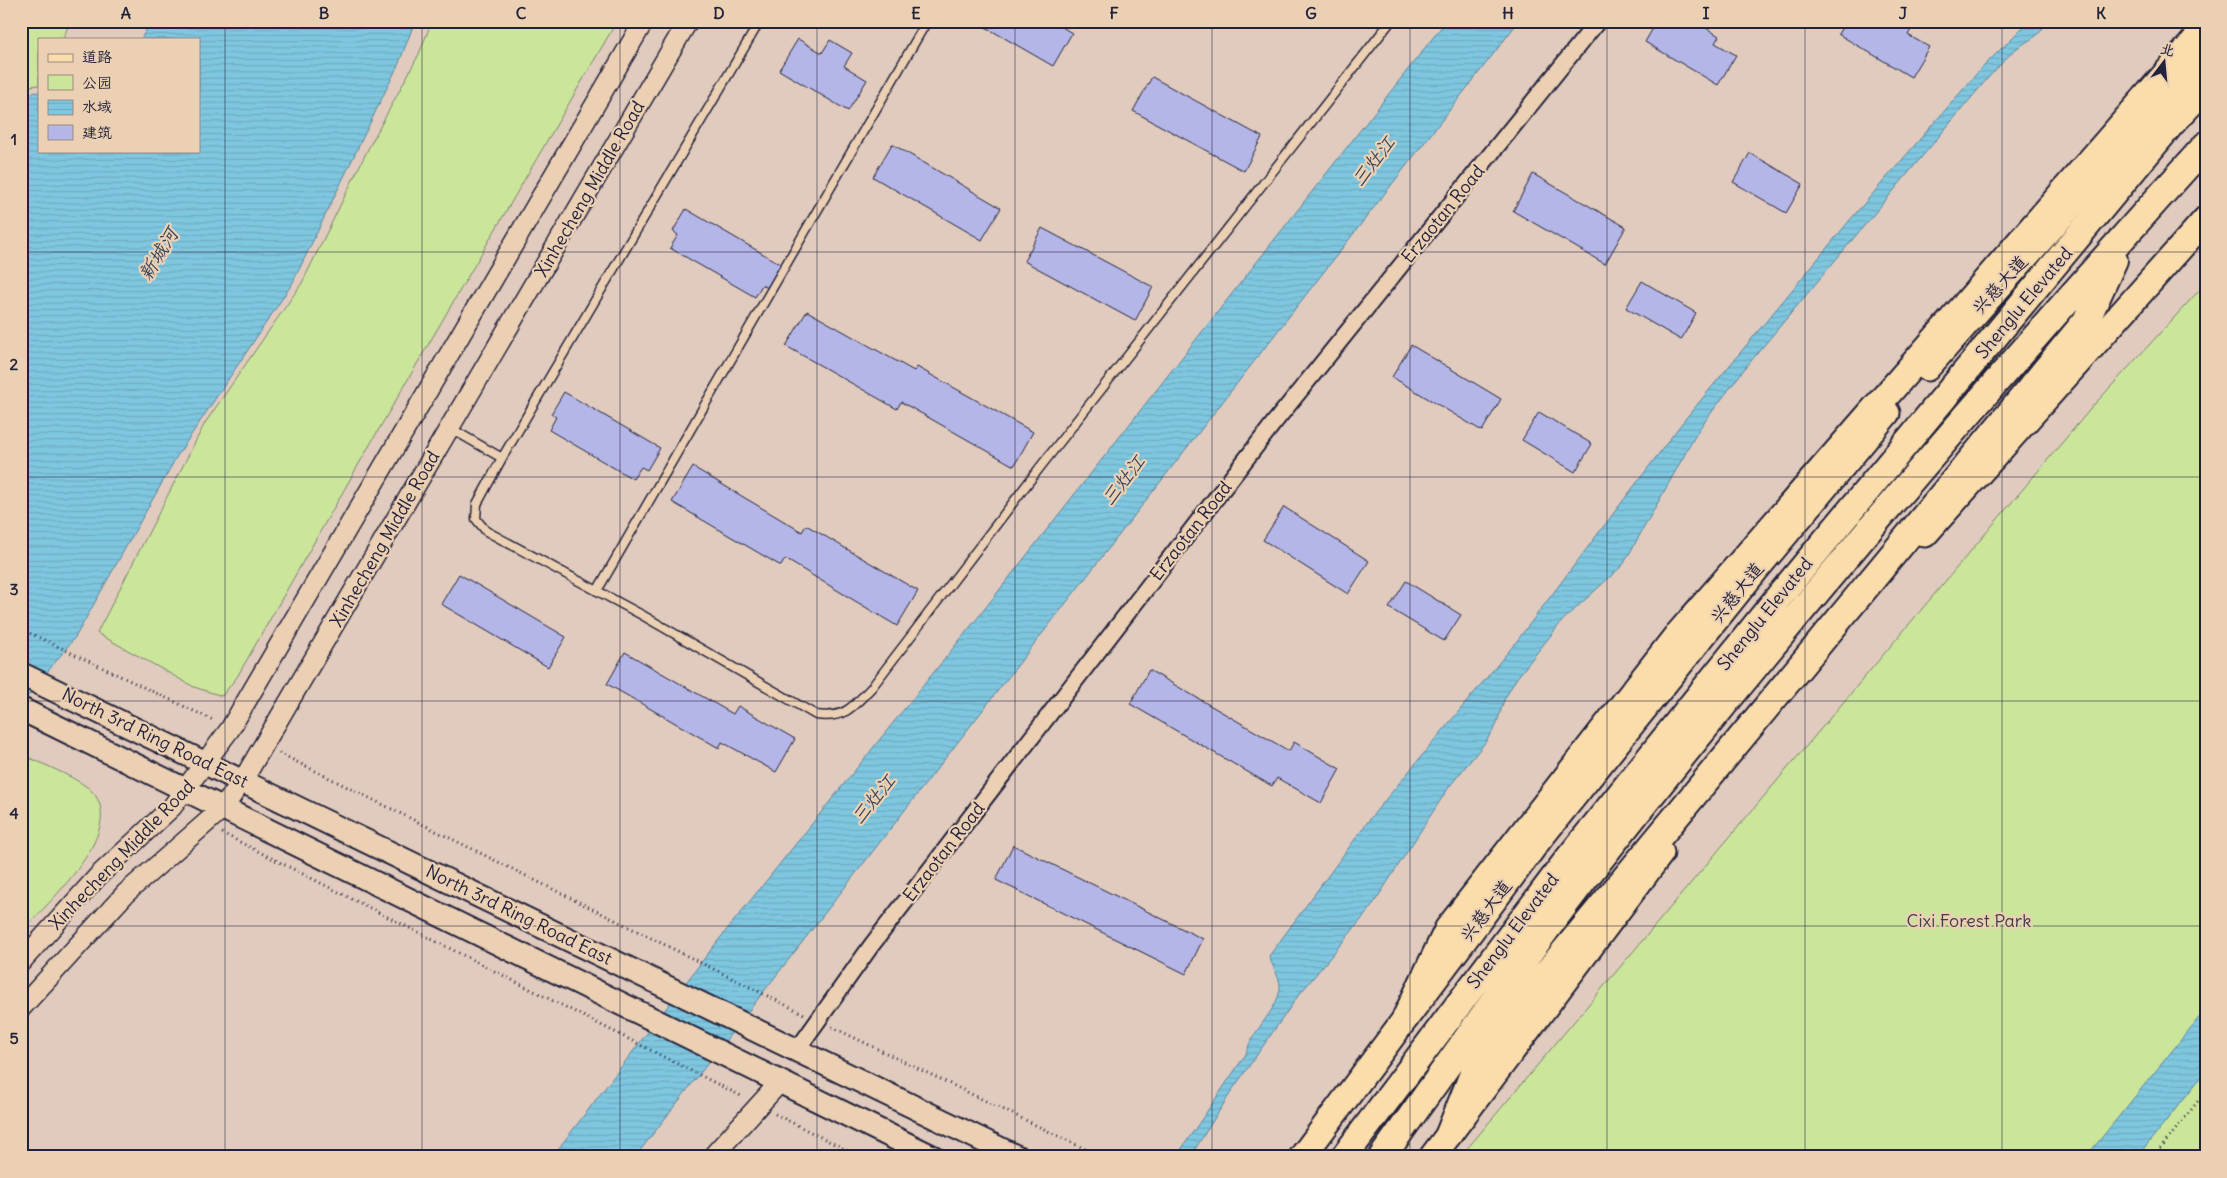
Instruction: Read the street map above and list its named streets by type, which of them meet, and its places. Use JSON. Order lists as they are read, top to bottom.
{
  "streets": {
    "highway": ["Shenglu Elevated"],
    "main road": ["兴慈大道", "North 3rd Ring Road East"],
    "street": ["Xinhecheng Middle Road", "Erzaotan Road"]
  },
  "crossings": [
    ["Xinhecheng Middle Road", "North 3rd Ring Road East"],
    ["Erzaotan Road", "North 3rd Ring Road East"]
  ],
  "water": ["三灶江", "新城河"],
  "parks": ["Cixi Forest Park"],
  "legend": [
    "道路",
    "公园",
    "水域",
    "建筑"
  ],
  "north": "top",
  "grid": {
    "columns": [
      "A",
      "B",
      "C",
      "D",
      "E",
      "F",
      "G",
      "H",
      "I",
      "J",
      "K"
    ],
    "rows": [
      "1",
      "2",
      "3",
      "4",
      "5"
    ]
  }
}
